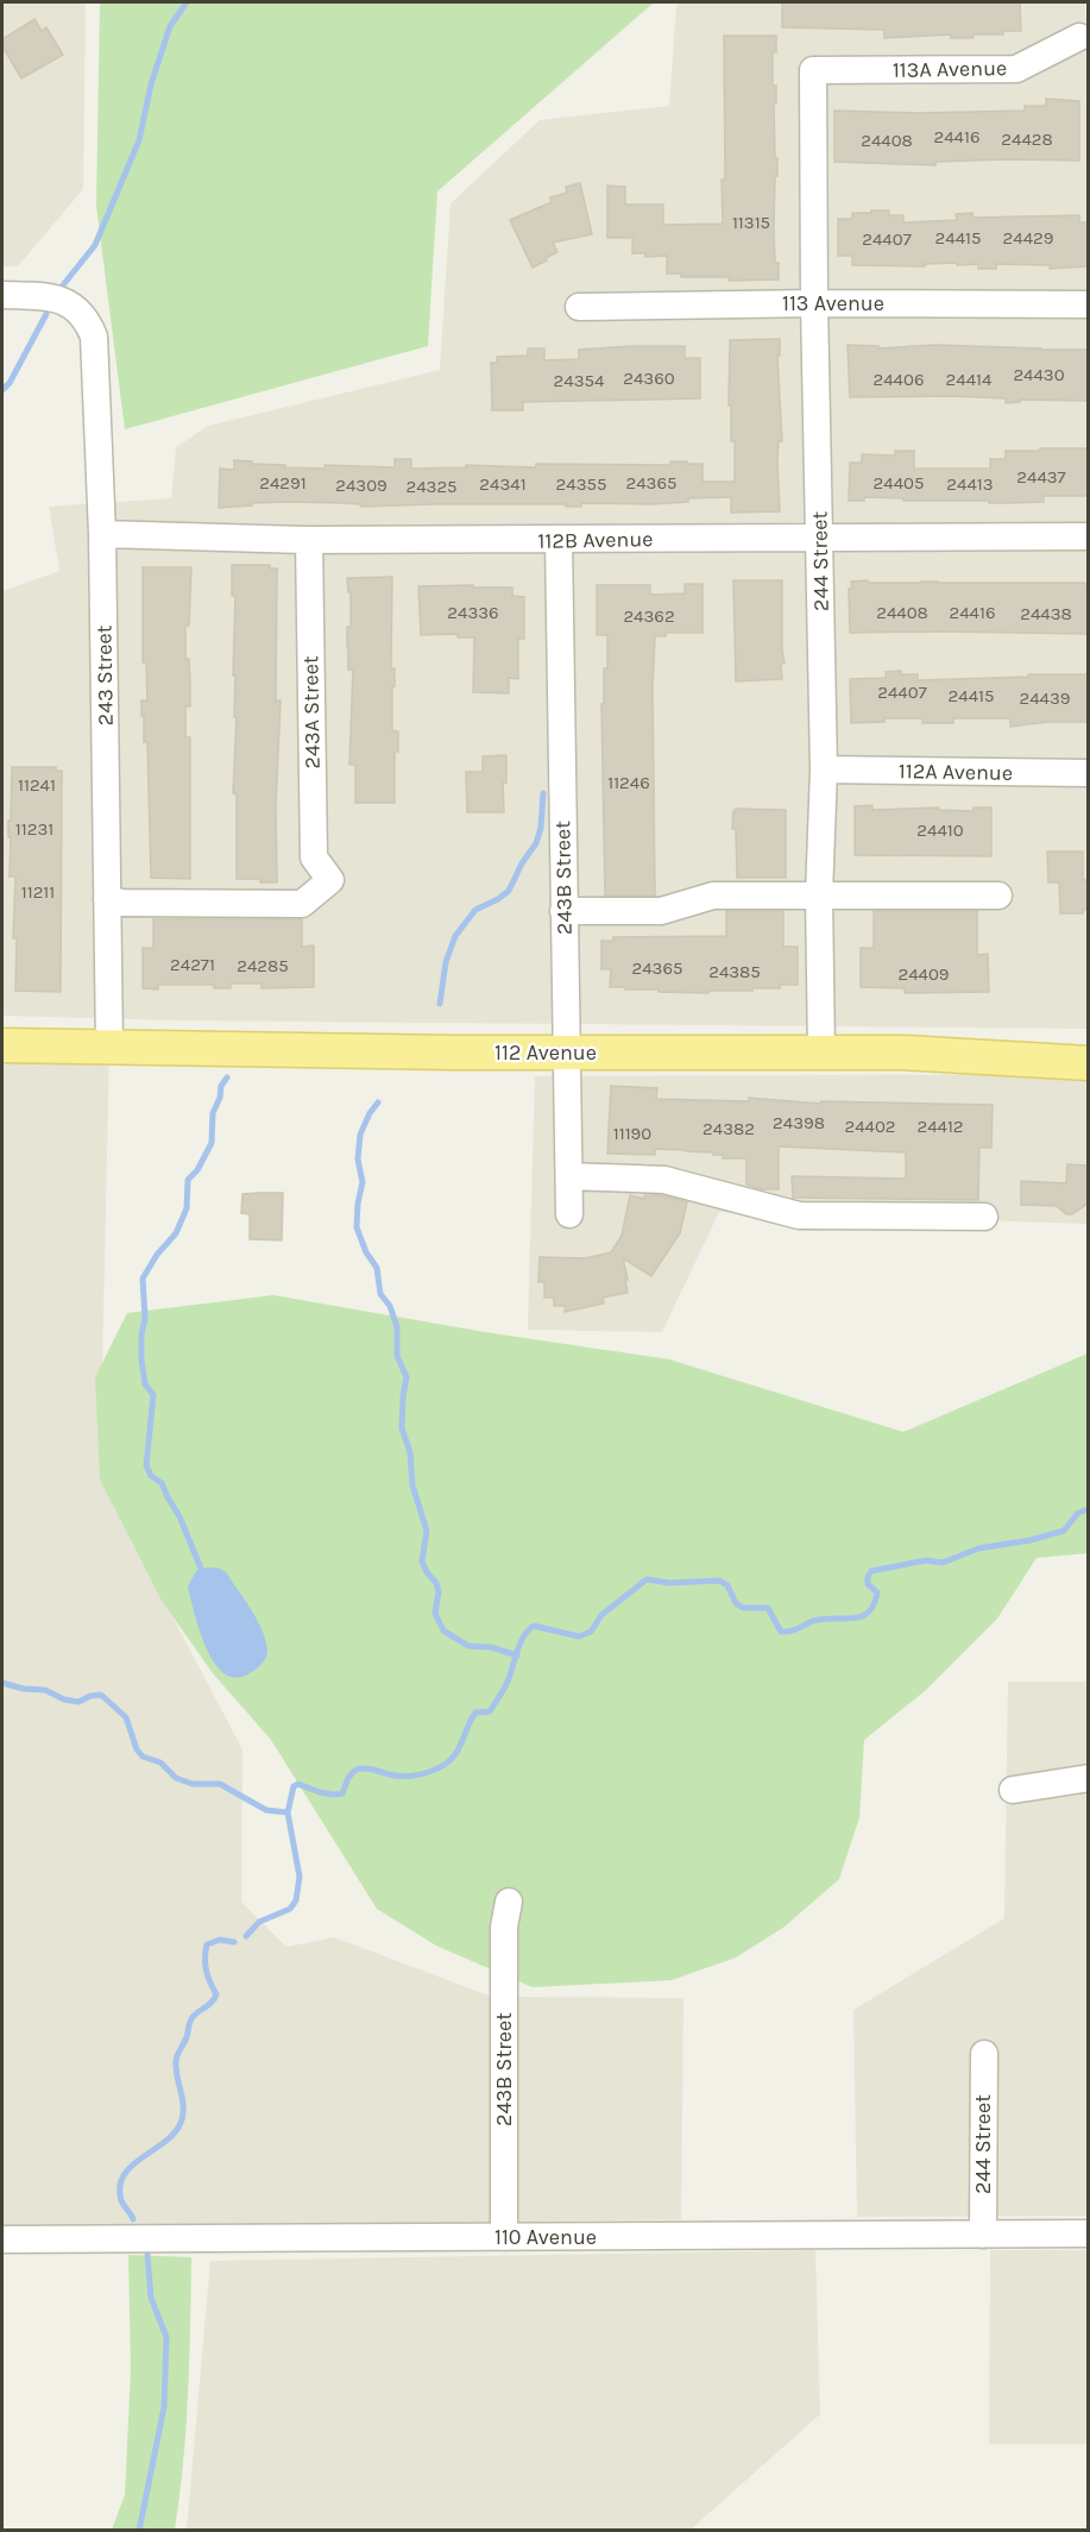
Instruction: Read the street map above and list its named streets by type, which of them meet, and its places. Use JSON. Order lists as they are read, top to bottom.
{
  "streets": {
    "main road": ["112 Avenue"],
    "street": [
      "113A Avenue",
      "113 Avenue",
      "112B Avenue",
      "244 Street",
      "243 Street",
      "243A Street",
      "112A Avenue",
      "243B Street",
      "110 Avenue"
    ]
  },
  "crossings": [
    ["113A Avenue", "244 Street"],
    ["113 Avenue", "244 Street"],
    ["112B Avenue", "244 Street"],
    ["112B Avenue", "243 Street"],
    ["112B Avenue", "243A Street"],
    ["112B Avenue", "243B Street"],
    ["244 Street", "112A Avenue"],
    ["244 Street", "112 Avenue"],
    ["244 Street", "110 Avenue"],
    ["243 Street", "243A Street"],
    ["243 Street", "112 Avenue"],
    ["243B Street", "112 Avenue"],
    ["243B Street", "110 Avenue"]
  ],
  "house_numbers": [
    "24416",
    "24428",
    "24408",
    "11315",
    "24415",
    "24429",
    "24407",
    "24430",
    "24360",
    "24406",
    "24414",
    "24354",
    "24437",
    "24291",
    "24365",
    "24405",
    "24341",
    "24355",
    "24413",
    "24309",
    "24325",
    "24336",
    "24408",
    "24416",
    "24438",
    "24362",
    "24407",
    "24415",
    "24439",
    "11246",
    "11241",
    "11231",
    "24410",
    "11211",
    "24271",
    "24285",
    "24365",
    "24385",
    "24409",
    "24398",
    "24402",
    "24412",
    "24382",
    "11190"
  ]
}
